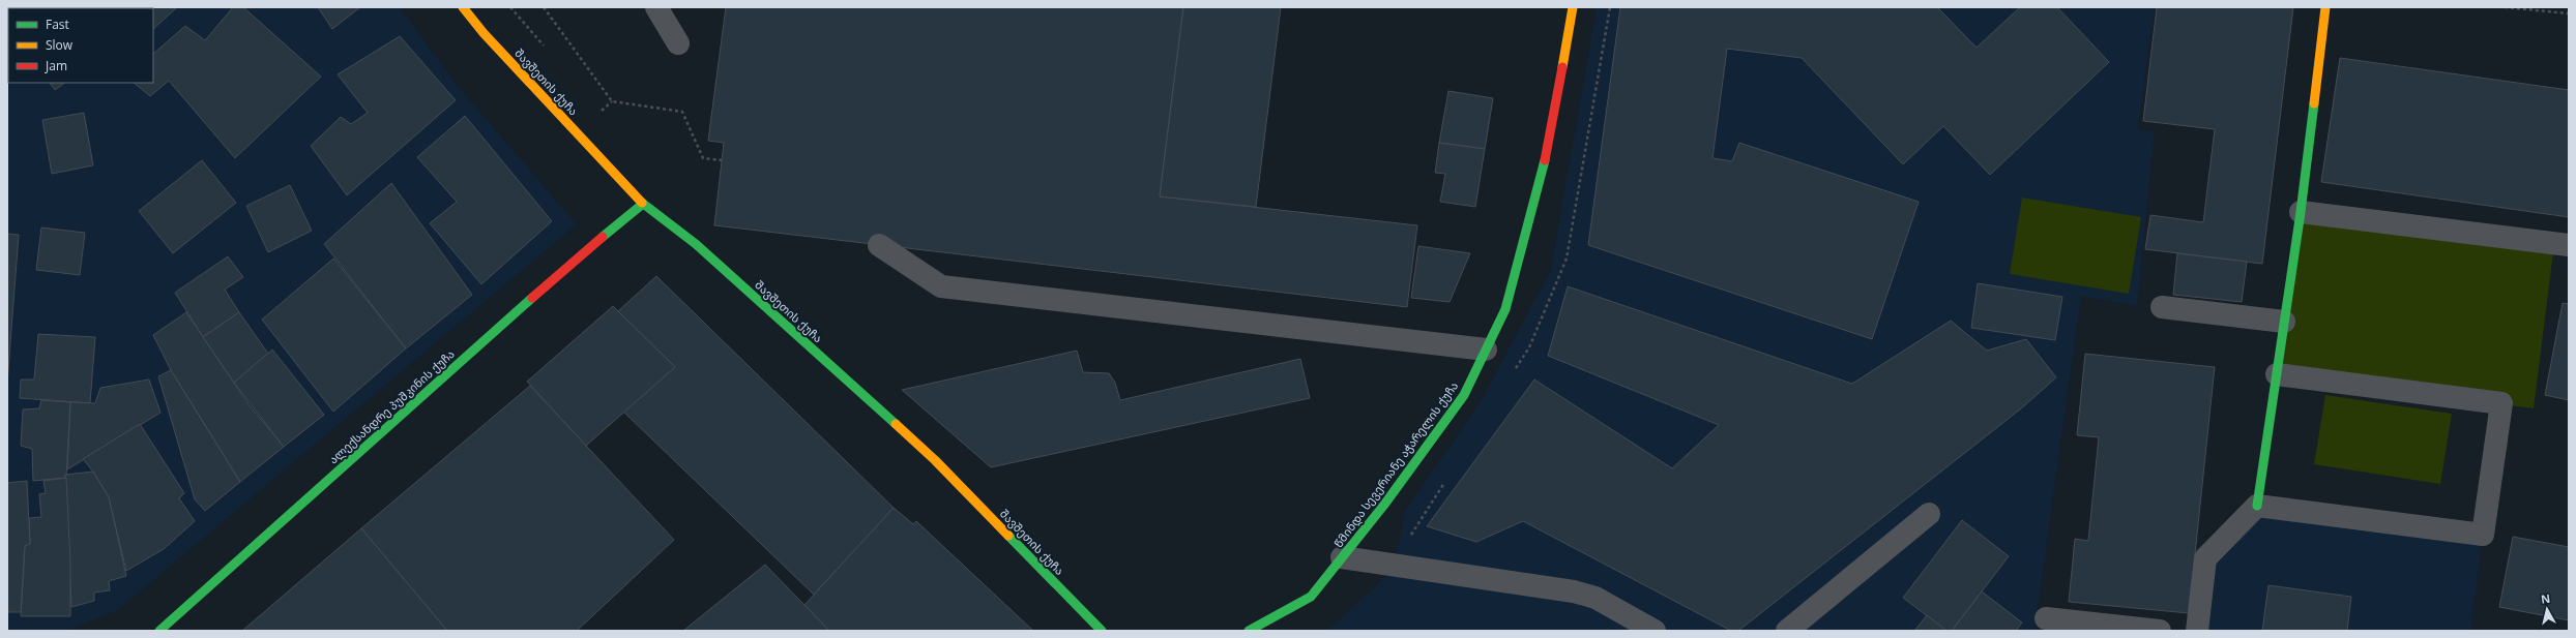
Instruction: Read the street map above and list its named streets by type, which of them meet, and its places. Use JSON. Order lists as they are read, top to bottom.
{
  "streets": {
    "main road": ["შავშეთის ქუჩა", "ალექსანდრე პუშკინის ქუჩა", "წმინდა სევერიანე აჭარელის ქუჩა"]
  },
  "crossings": [
    ["შავშეთის ქუჩა", "ალექსანდრე პუშკინის ქუჩა"]
  ],
  "legend": ["Fast", "Slow", "Jam"],
  "north": "top"
}
